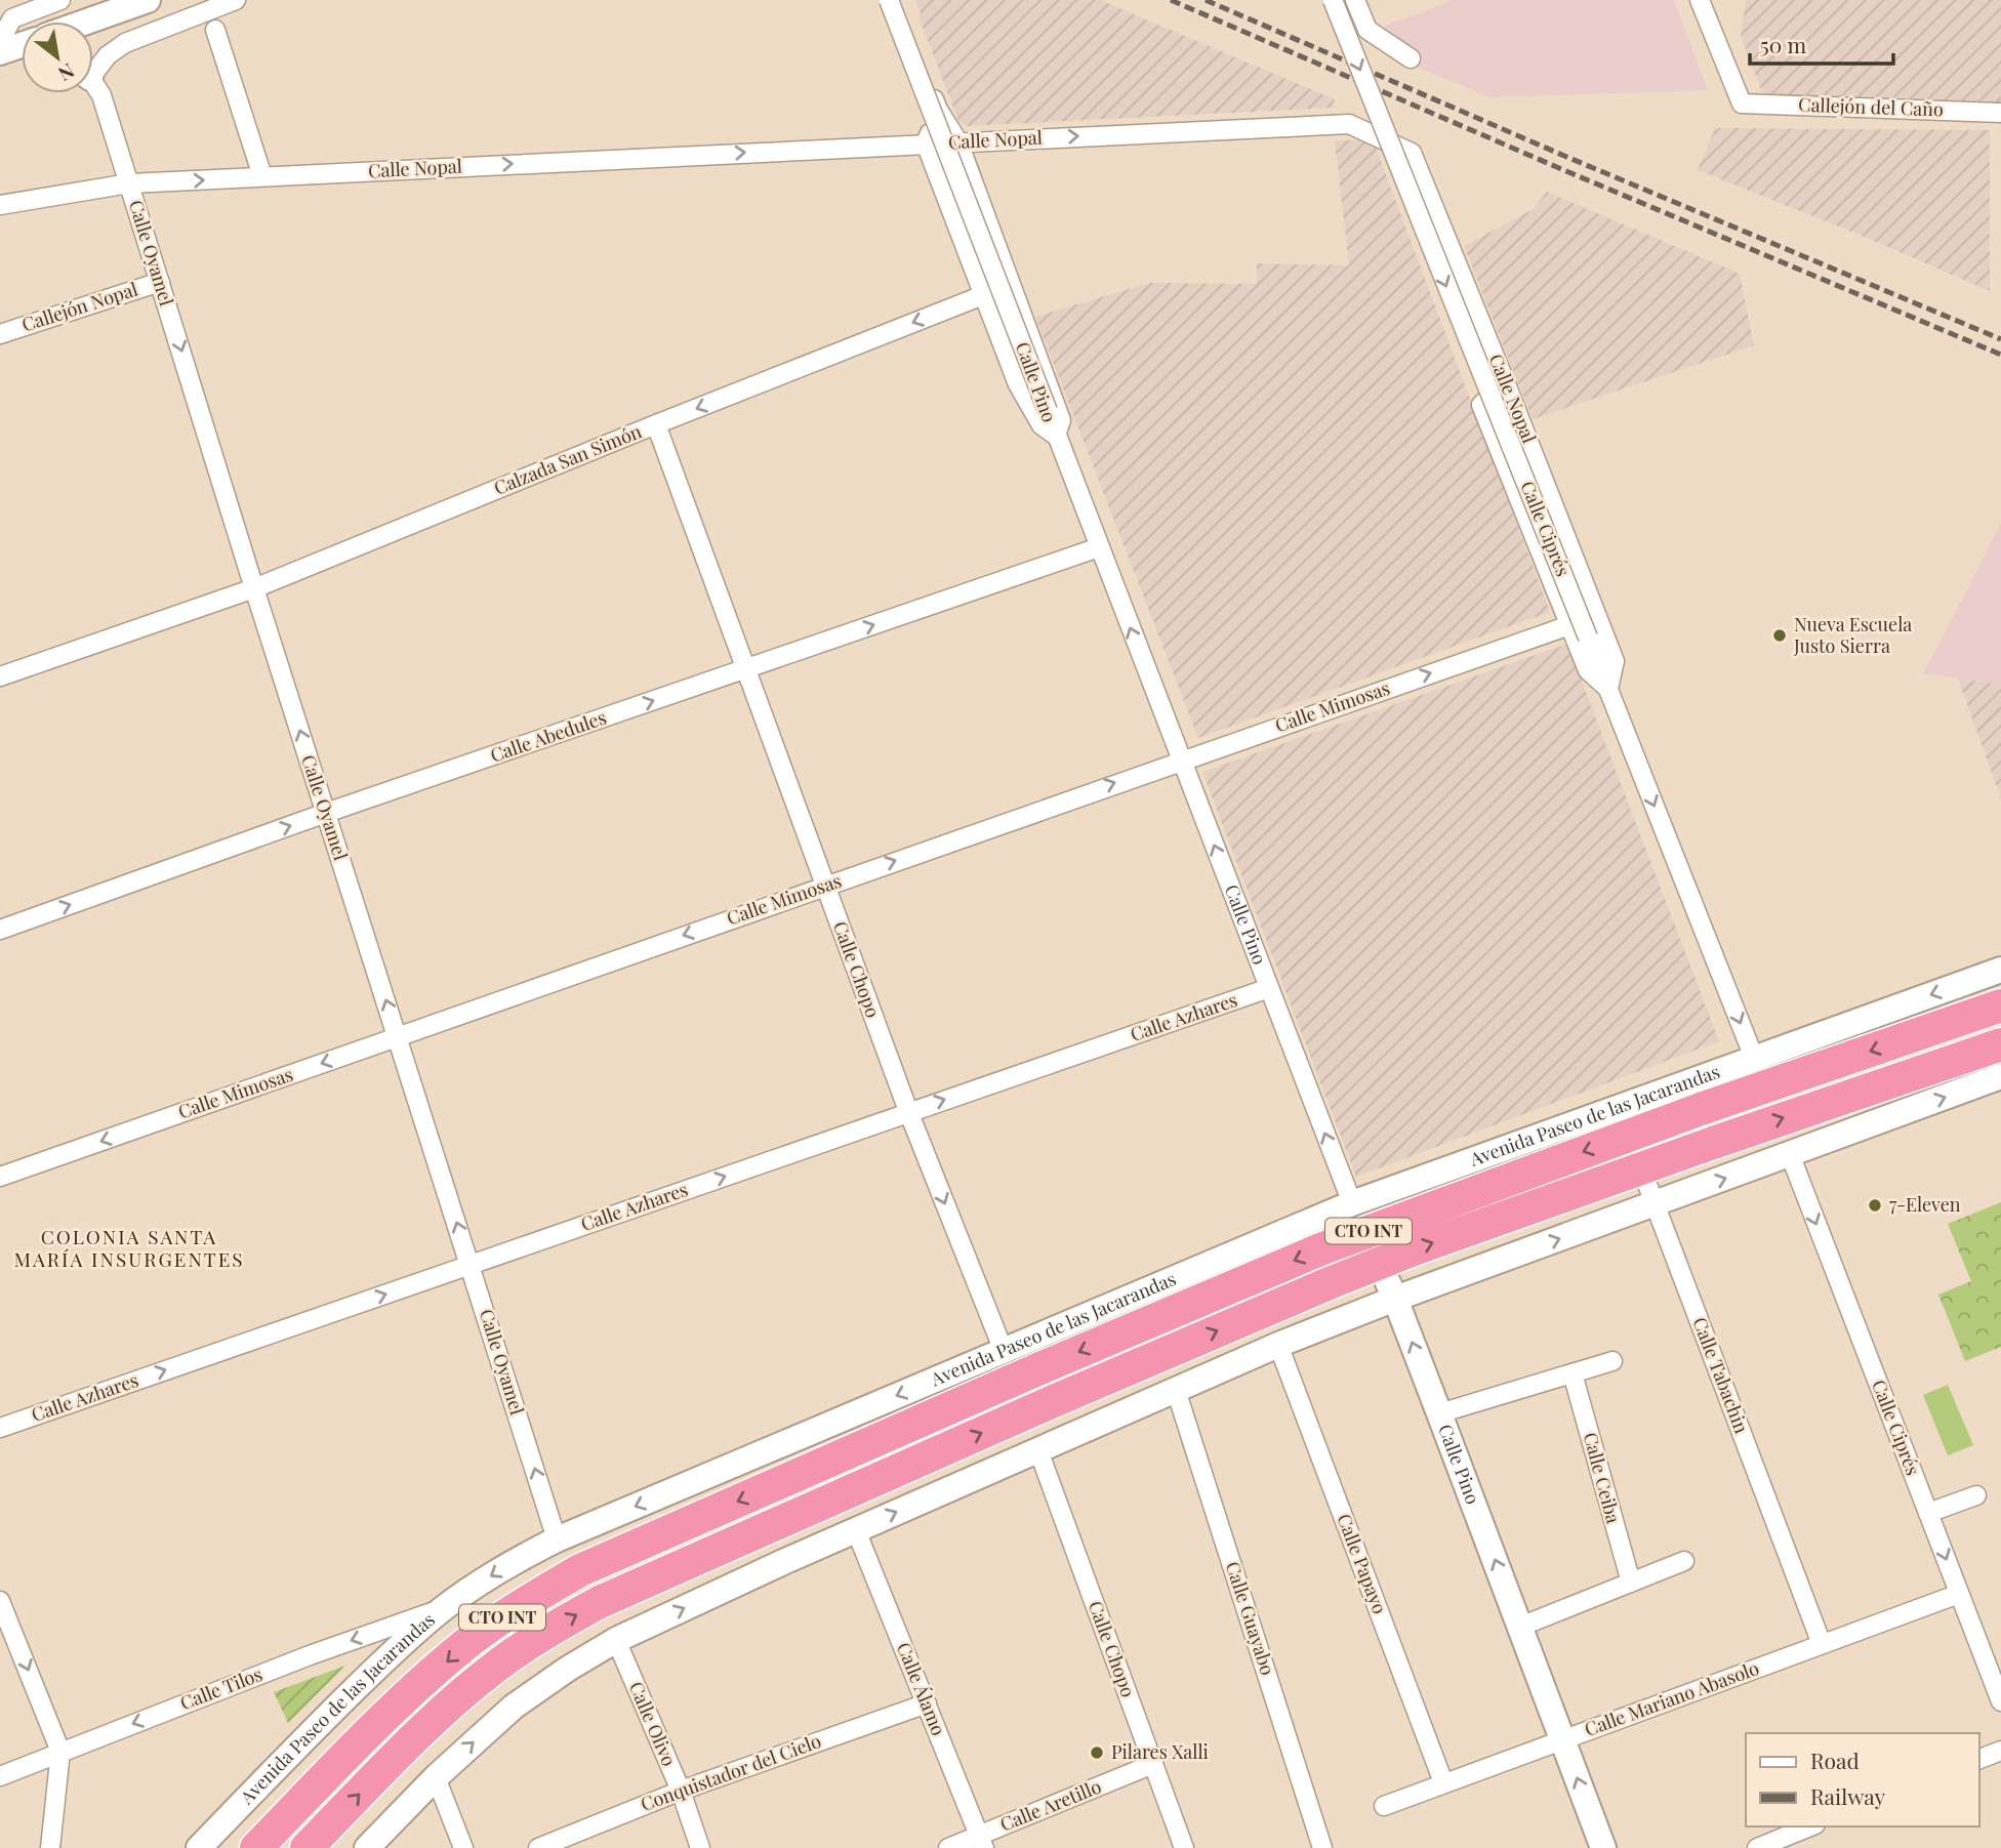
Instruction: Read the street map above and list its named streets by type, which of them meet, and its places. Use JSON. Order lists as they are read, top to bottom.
{
  "streets": {
    "highway": ["CTO INT"],
    "main road": ["Calle Pino", "Avenida Paseo de las Jacarandas"],
    "street": [
      "Callejón del Caño",
      "Calle Nopal",
      "Calle Oyamel",
      "Callejón Nopal",
      "Calzada San Simón",
      "Calle Ciprés",
      "Calle Mimosas",
      "Calle Abedules",
      "Calle Chopo",
      "Calle Azhares",
      "Calle Tabachin",
      "Calle Ceiba",
      "Calle Papayo",
      "Calle Guayabo",
      "Calle Tilos",
      "Calle Álamo",
      "Calle Mariano Abasolo",
      "Calle Olivo",
      "Conquistador del Cielo",
      "Calle Aretillo"
    ]
  },
  "crossings": [
    ["Calle Nopal", "Calle Oyamel"],
    ["Calle Nopal", "Calle Ciprés"],
    ["Calle Oyamel", "Callejón Nopal"],
    ["Calle Oyamel", "Calzada San Simón"],
    ["Calle Oyamel", "Calle Mimosas"],
    ["Calle Oyamel", "Calle Abedules"],
    ["Calle Oyamel", "Calle Azhares"],
    ["Calle Oyamel", "Avenida Paseo de las Jacarandas"],
    ["Calle Pino", "Calle Mimosas"],
    ["Calle Pino", "Calle Abedules"],
    ["Calle Pino", "Calle Azhares"],
    ["Calle Pino", "Avenida Paseo de las Jacarandas"],
    ["Calle Pino", "Calle Mariano Abasolo"],
    ["Calzada San Simón", "Calle Chopo"],
    ["Calle Ciprés", "Avenida Paseo de las Jacarandas"],
    ["Calle Ciprés", "Calle Mariano Abasolo"],
    ["Calle Mimosas", "Calle Chopo"],
    ["Calle Abedules", "Calle Chopo"],
    ["Calle Chopo", "Calle Azhares"],
    ["Calle Chopo", "Avenida Paseo de las Jacarandas"],
    ["Calle Chopo", "Calle Aretillo"],
    ["Avenida Paseo de las Jacarandas", "Calle Tabachin"],
    ["Avenida Paseo de las Jacarandas", "Calle Tilos"],
    ["Calle Tabachin", "Calle Mariano Abasolo"],
    ["Calle Papayo", "Calle Mariano Abasolo"],
    ["Calle Álamo", "Conquistador del Cielo"],
    ["Calle Álamo", "Calle Aretillo"],
    ["Calle Olivo", "Conquistador del Cielo"]
  ],
  "one_way": [
    "Calle Nopal",
    "Calle Pino",
    "Calle Ciprés",
    "Calle Abedules",
    "Calle Azhares",
    "Calle Tilos"
  ],
  "districts": ["COLONIA SANTA MARÍA INSURGENTES"],
  "places": ["Nueva Escuela Justo Sierra", "7-Eleven", "Pilares Xalli"],
  "legend": ["Road", "Railway"],
  "scale_bar": "50 m",
  "north": "bottom right"
}
